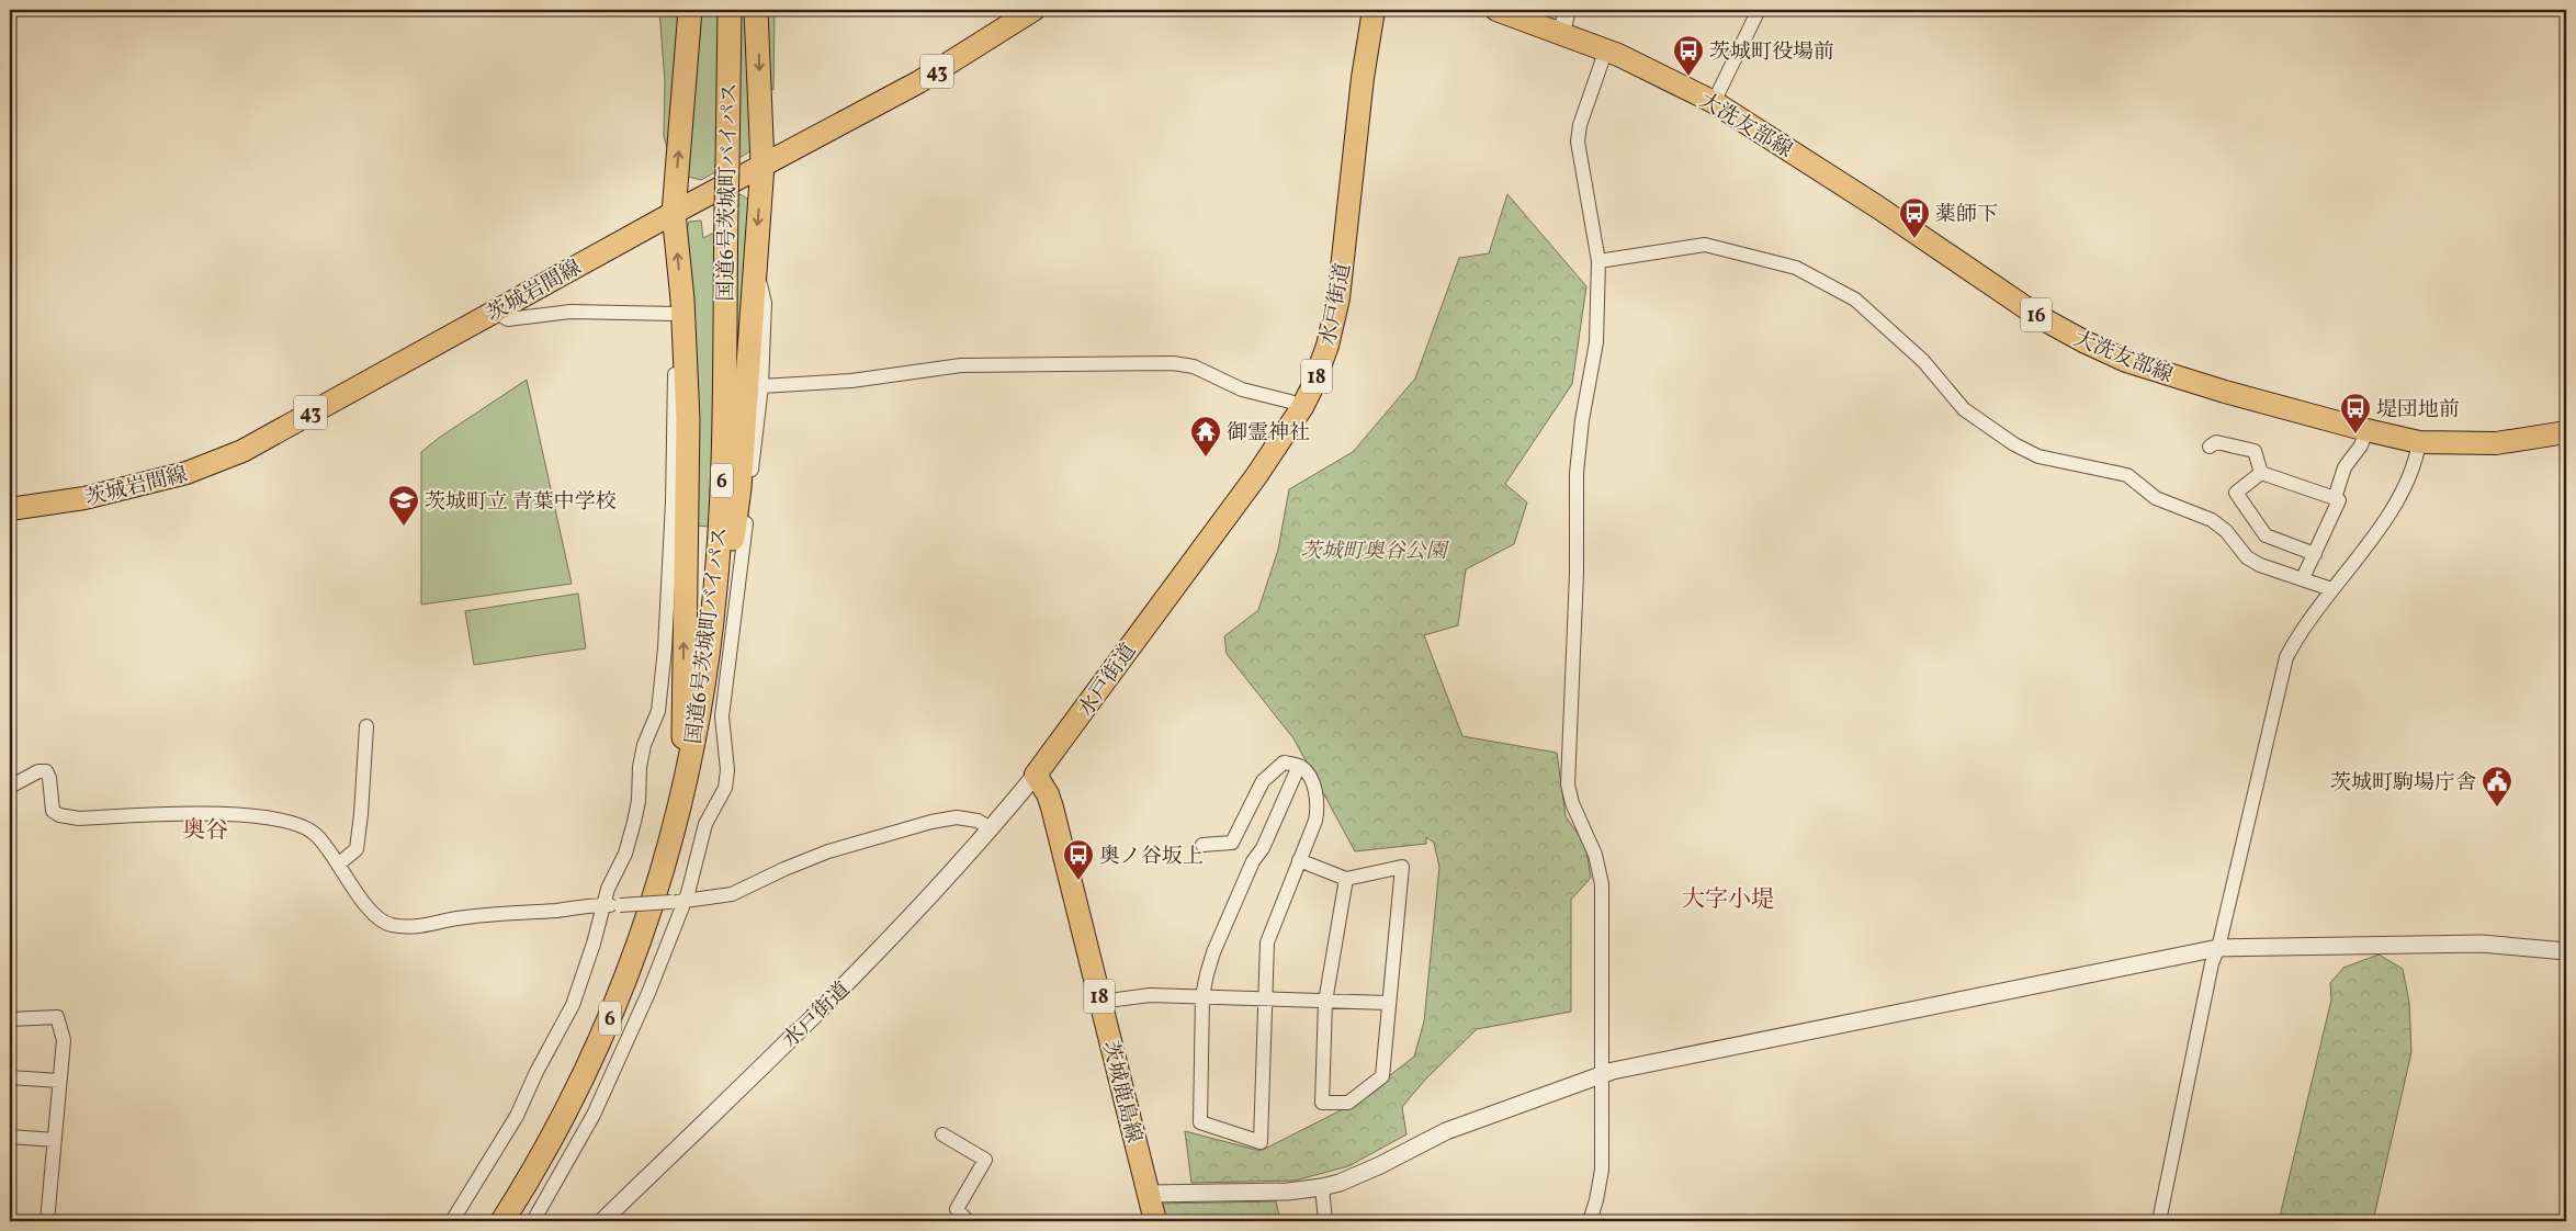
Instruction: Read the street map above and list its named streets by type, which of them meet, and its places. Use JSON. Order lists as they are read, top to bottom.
{
  "streets": {
    "highway": ["国道6号茨城町バイパス", "6"],
    "main road": [
      "43",
      "大洗友部線",
      "茨城岩間線",
      "水戸街道",
      "16",
      "18",
      "茨城鹿島線"
    ]
  },
  "crossings": [
    ["水戸街道", "茨城鹿島線"]
  ],
  "districts": ["奥谷", "大字小堤"],
  "parks": ["茨城町奥谷公園"],
  "places": {
    "bus stop": [
      "茨城町役場前",
      "薬師下",
      "堤団地前",
      "奥ノ谷坂上"
    ],
    "temple": ["御霊神社"],
    "school or university": ["茨城町立 青葉中学校"],
    "public building": ["茨城町駒場庁舎"]
  }
}
